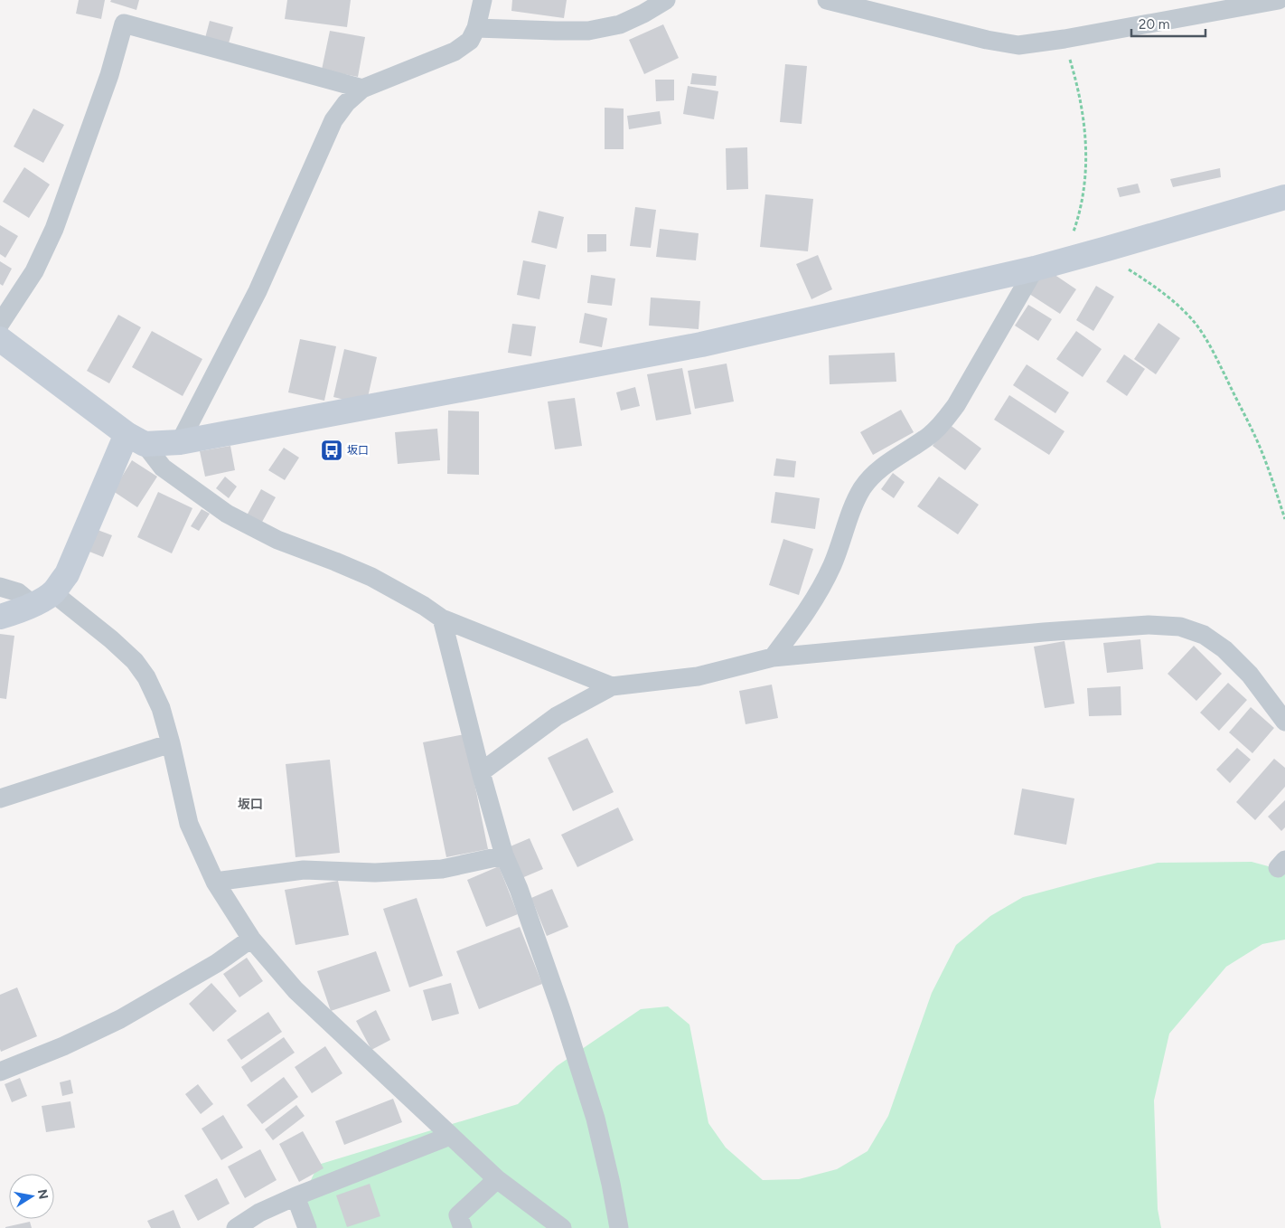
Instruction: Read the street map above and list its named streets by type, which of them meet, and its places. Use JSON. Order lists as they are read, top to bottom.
{
  "districts": ["坂口"],
  "places": {
    "bus stop": ["坂口"]
  },
  "scale_bar": "20 m",
  "north": "right"
}
